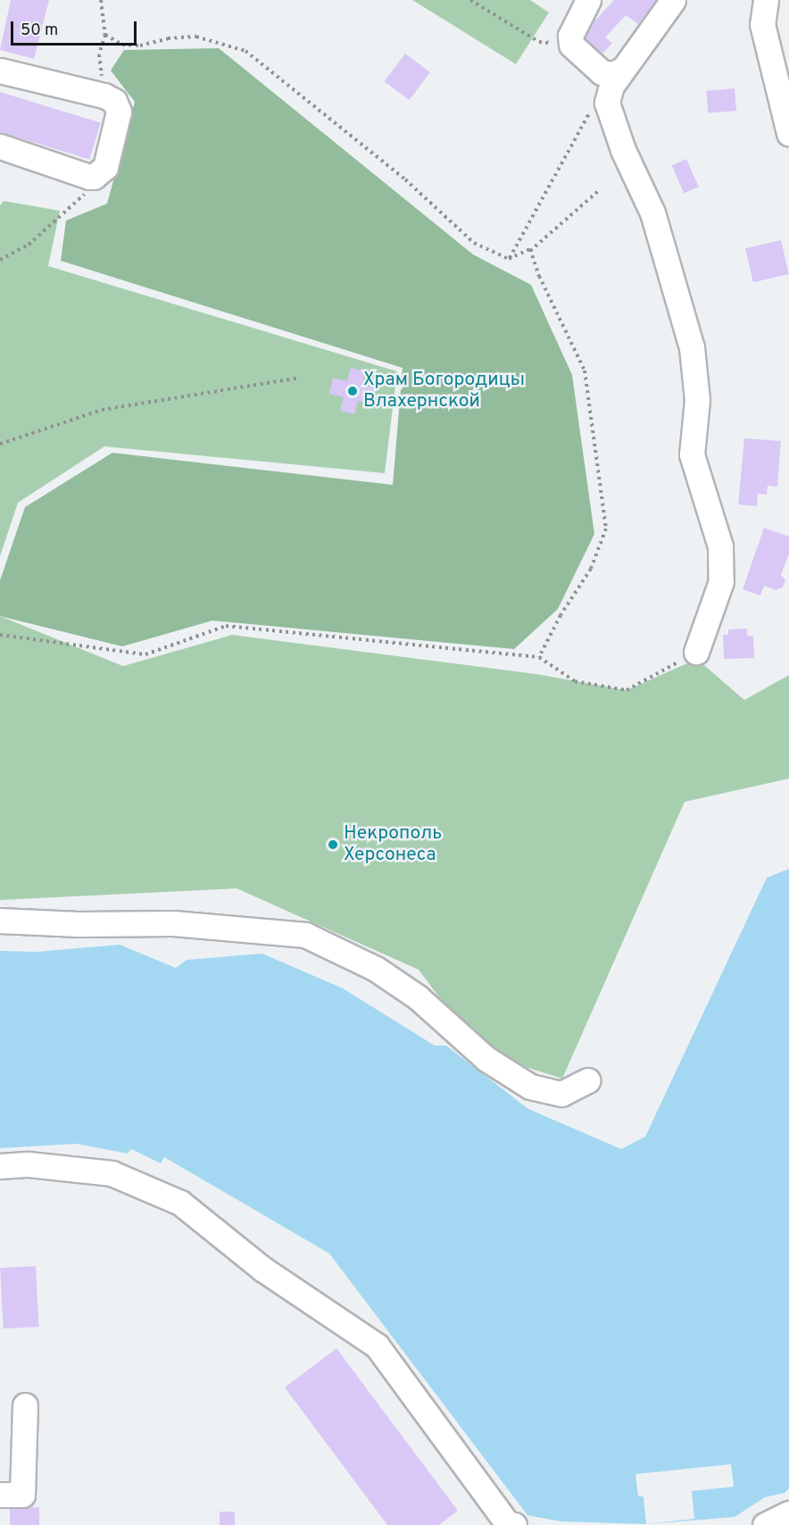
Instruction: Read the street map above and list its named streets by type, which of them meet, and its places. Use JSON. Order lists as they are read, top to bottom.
{
  "places": ["Храм Богородицы Влахернской", "Некрополь Херсонеса"],
  "scale_bar": "50 m"
}
